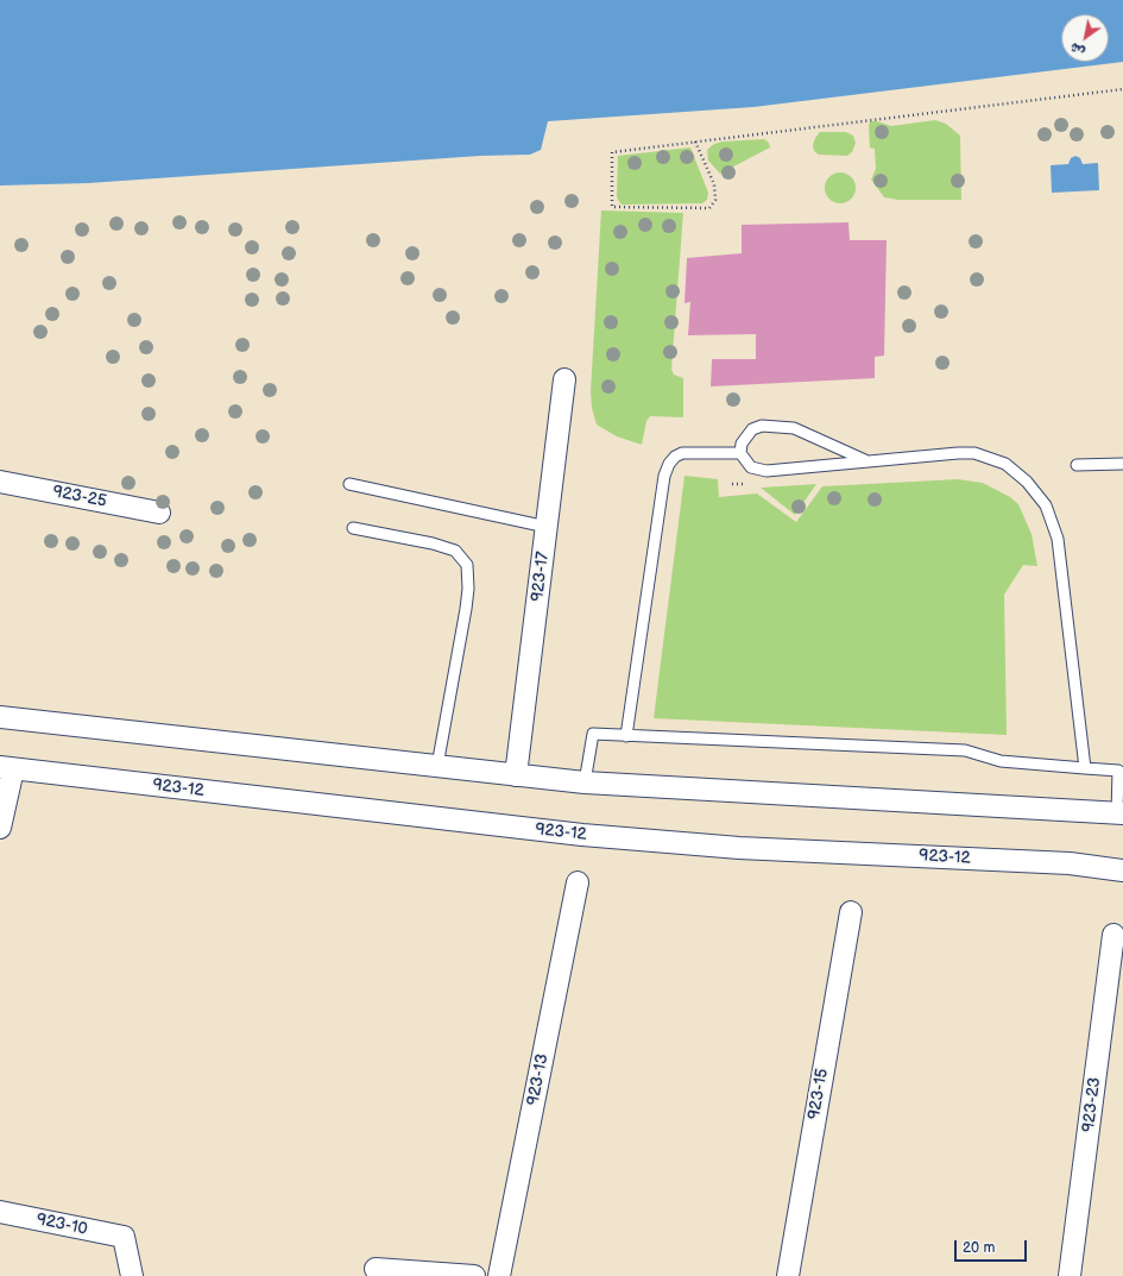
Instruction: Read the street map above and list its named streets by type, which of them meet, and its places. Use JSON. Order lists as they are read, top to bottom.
{
  "streets": {
    "street": [
      "923-25",
      "923-17",
      "923-12",
      "923-13",
      "923-15",
      "923-23",
      "923-10"
    ]
  },
  "scale_bar": "20 m",
  "north": "bottom left"
}
